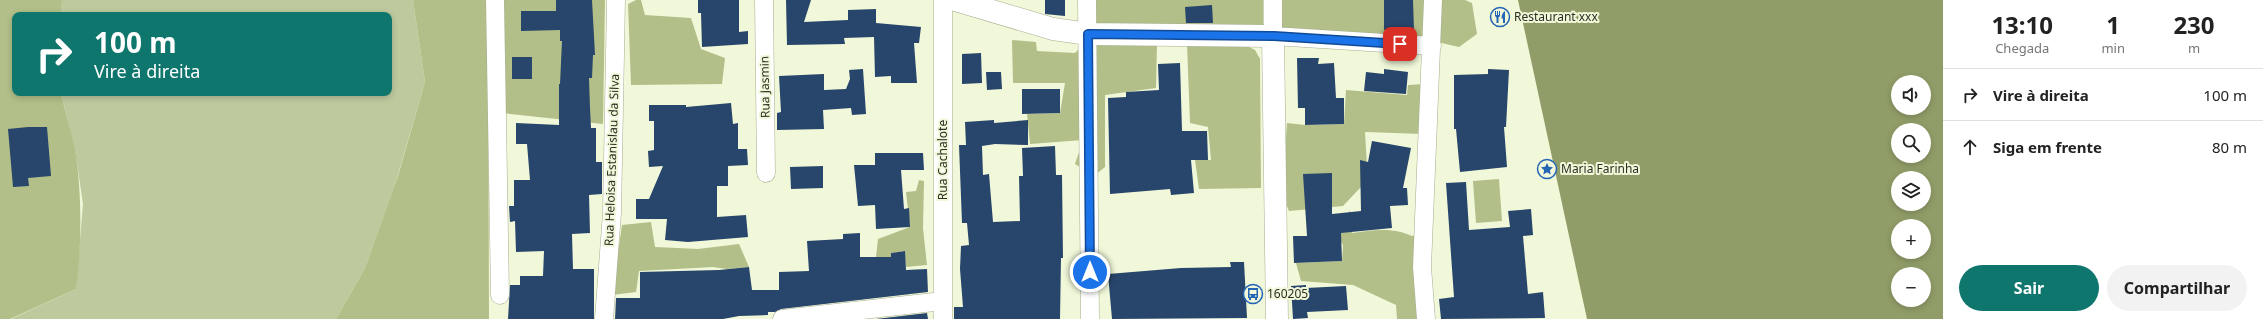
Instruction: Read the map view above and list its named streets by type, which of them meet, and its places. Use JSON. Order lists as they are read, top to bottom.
{
  "streets": {
    "street": ["Rua Jasmin", "Rua Heloisa Estanislau da Silva", "Rua Cachalote"]
  },
  "places": {
    "restaurant": ["Restaurant xxx"],
    "place": ["Maria Farinha"],
    "bus stop": ["160205"]
  },
  "page": {
    "eta": [
      "13:10",
      "Chegada",
      "1",
      "min",
      "230",
      "m"
    ],
    "turn": ["100 m", "Vire à direita"],
    "list": [
      {
        "name": "Vire à direita",
        "value": "100 m"
      },
      {
        "name": "Siga em frente",
        "value": "80 m"
      }
    ],
    "map_buttons": ["+", "−"],
    "buttons": ["Sair", "Compartilhar"]
  }
}
